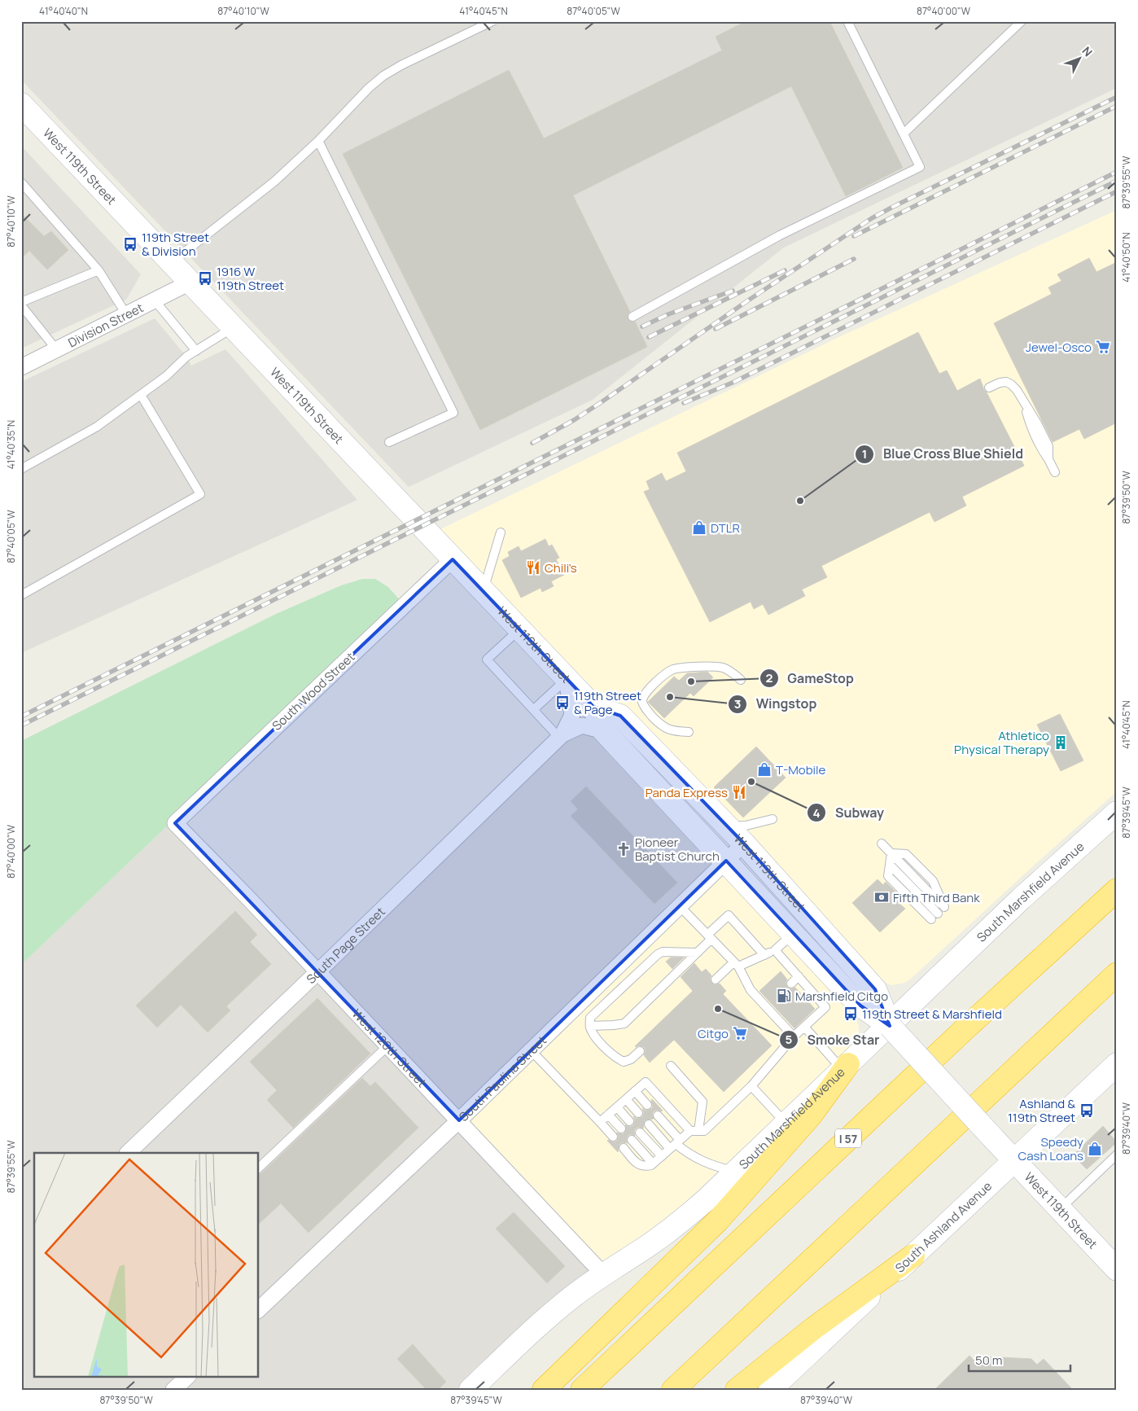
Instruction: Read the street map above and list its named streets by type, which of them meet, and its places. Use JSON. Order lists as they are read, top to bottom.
{
  "streets": {
    "highway": ["I 57"],
    "street": [
      "West 119th Street",
      "Division Street",
      "South Wood Street",
      "South Marshfield Avenue",
      "South Page Street",
      "West 120th Street",
      "South Paulina Street",
      "South Ashland Avenue"
    ]
  },
  "crossings": [
    ["West 119th Street", "Division Street"],
    ["West 119th Street", "South Wood Street"],
    ["West 119th Street", "South Marshfield Avenue"],
    ["West 119th Street", "South Page Street"],
    ["West 119th Street", "South Paulina Street"],
    ["West 119th Street", "South Ashland Avenue"],
    ["South Wood Street", "West 120th Street"],
    ["South Marshfield Avenue", "West 120th Street"],
    ["South Page Street", "West 120th Street"],
    ["West 120th Street", "South Paulina Street"]
  ],
  "places": {
    "bus stop": [
      "119th Street & Division",
      "1916 W 119th Street",
      "119th Street & Page",
      "119th Street & Marshfield",
      "Ashland & 119th Street"
    ],
    "supermarket": ["Jewel-Osco", "Citgo"],
    "other": [
      "Blue Cross Blue Shield",
      "GameStop",
      "Wingstop",
      "Subway",
      "Smoke Star"
    ],
    "shop": ["DTLR", "T-Mobile", "Speedy Cash Loans"],
    "restaurant": ["Chili's", "Panda Express"],
    "building": ["Athletico Physical Therapy"],
    "church": ["Pioneer Baptist Church"],
    "bank": ["Fifth Third Bank"],
    "fuel station": ["Marshfield Citgo"]
  },
  "scale_bar": "50 m",
  "north": "top right",
  "coordinates": [
    "41°40'40\"N",
    "87°40'10\"W",
    "41°40'45\"N",
    "87°40'05\"W",
    "87°40'00\"W",
    "87°39'55\"W",
    "41°40'50\"N",
    "41°40'35\"N",
    "87°39'50\"W",
    "87°39'45\"W",
    "87°39'40\"W"
  ]
}
